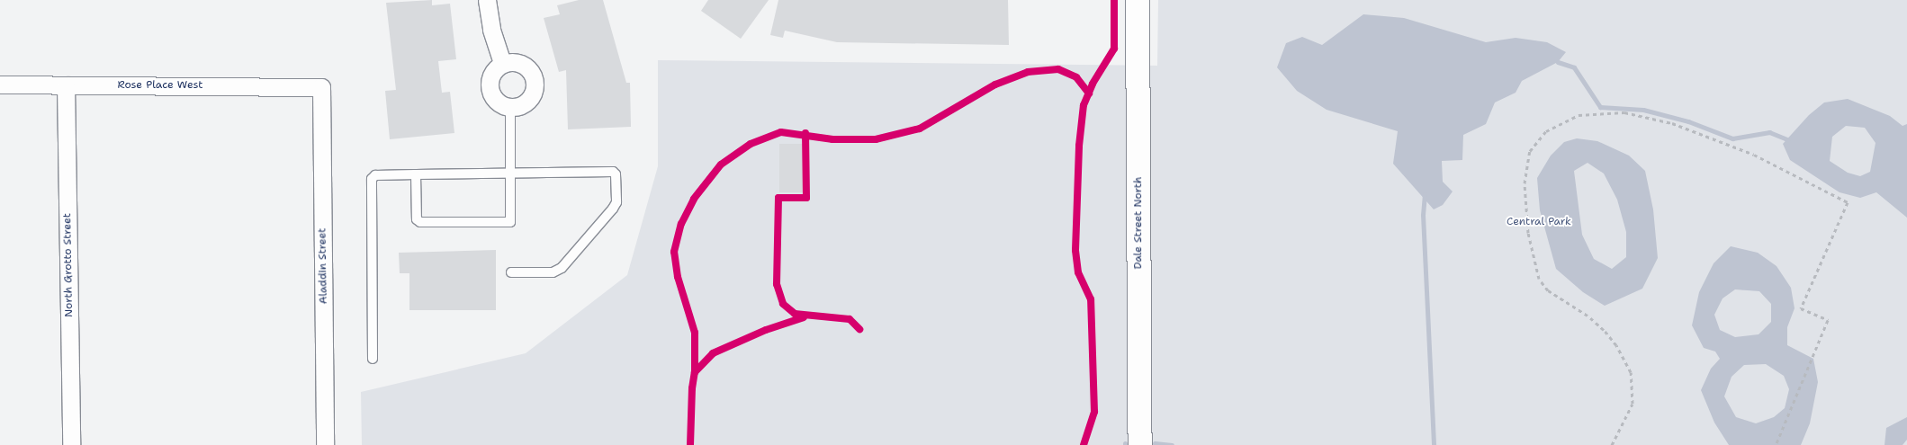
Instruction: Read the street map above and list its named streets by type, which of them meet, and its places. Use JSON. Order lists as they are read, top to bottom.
{
  "streets": {
    "main road": ["Dale Street North"],
    "street": ["Rose Place West", "North Grotto Street", "Aladdin Street"]
  },
  "crossings": [
    ["Rose Place West", "North Grotto Street"],
    ["Rose Place West", "Aladdin Street"]
  ],
  "parks": ["Central Park"]
}
